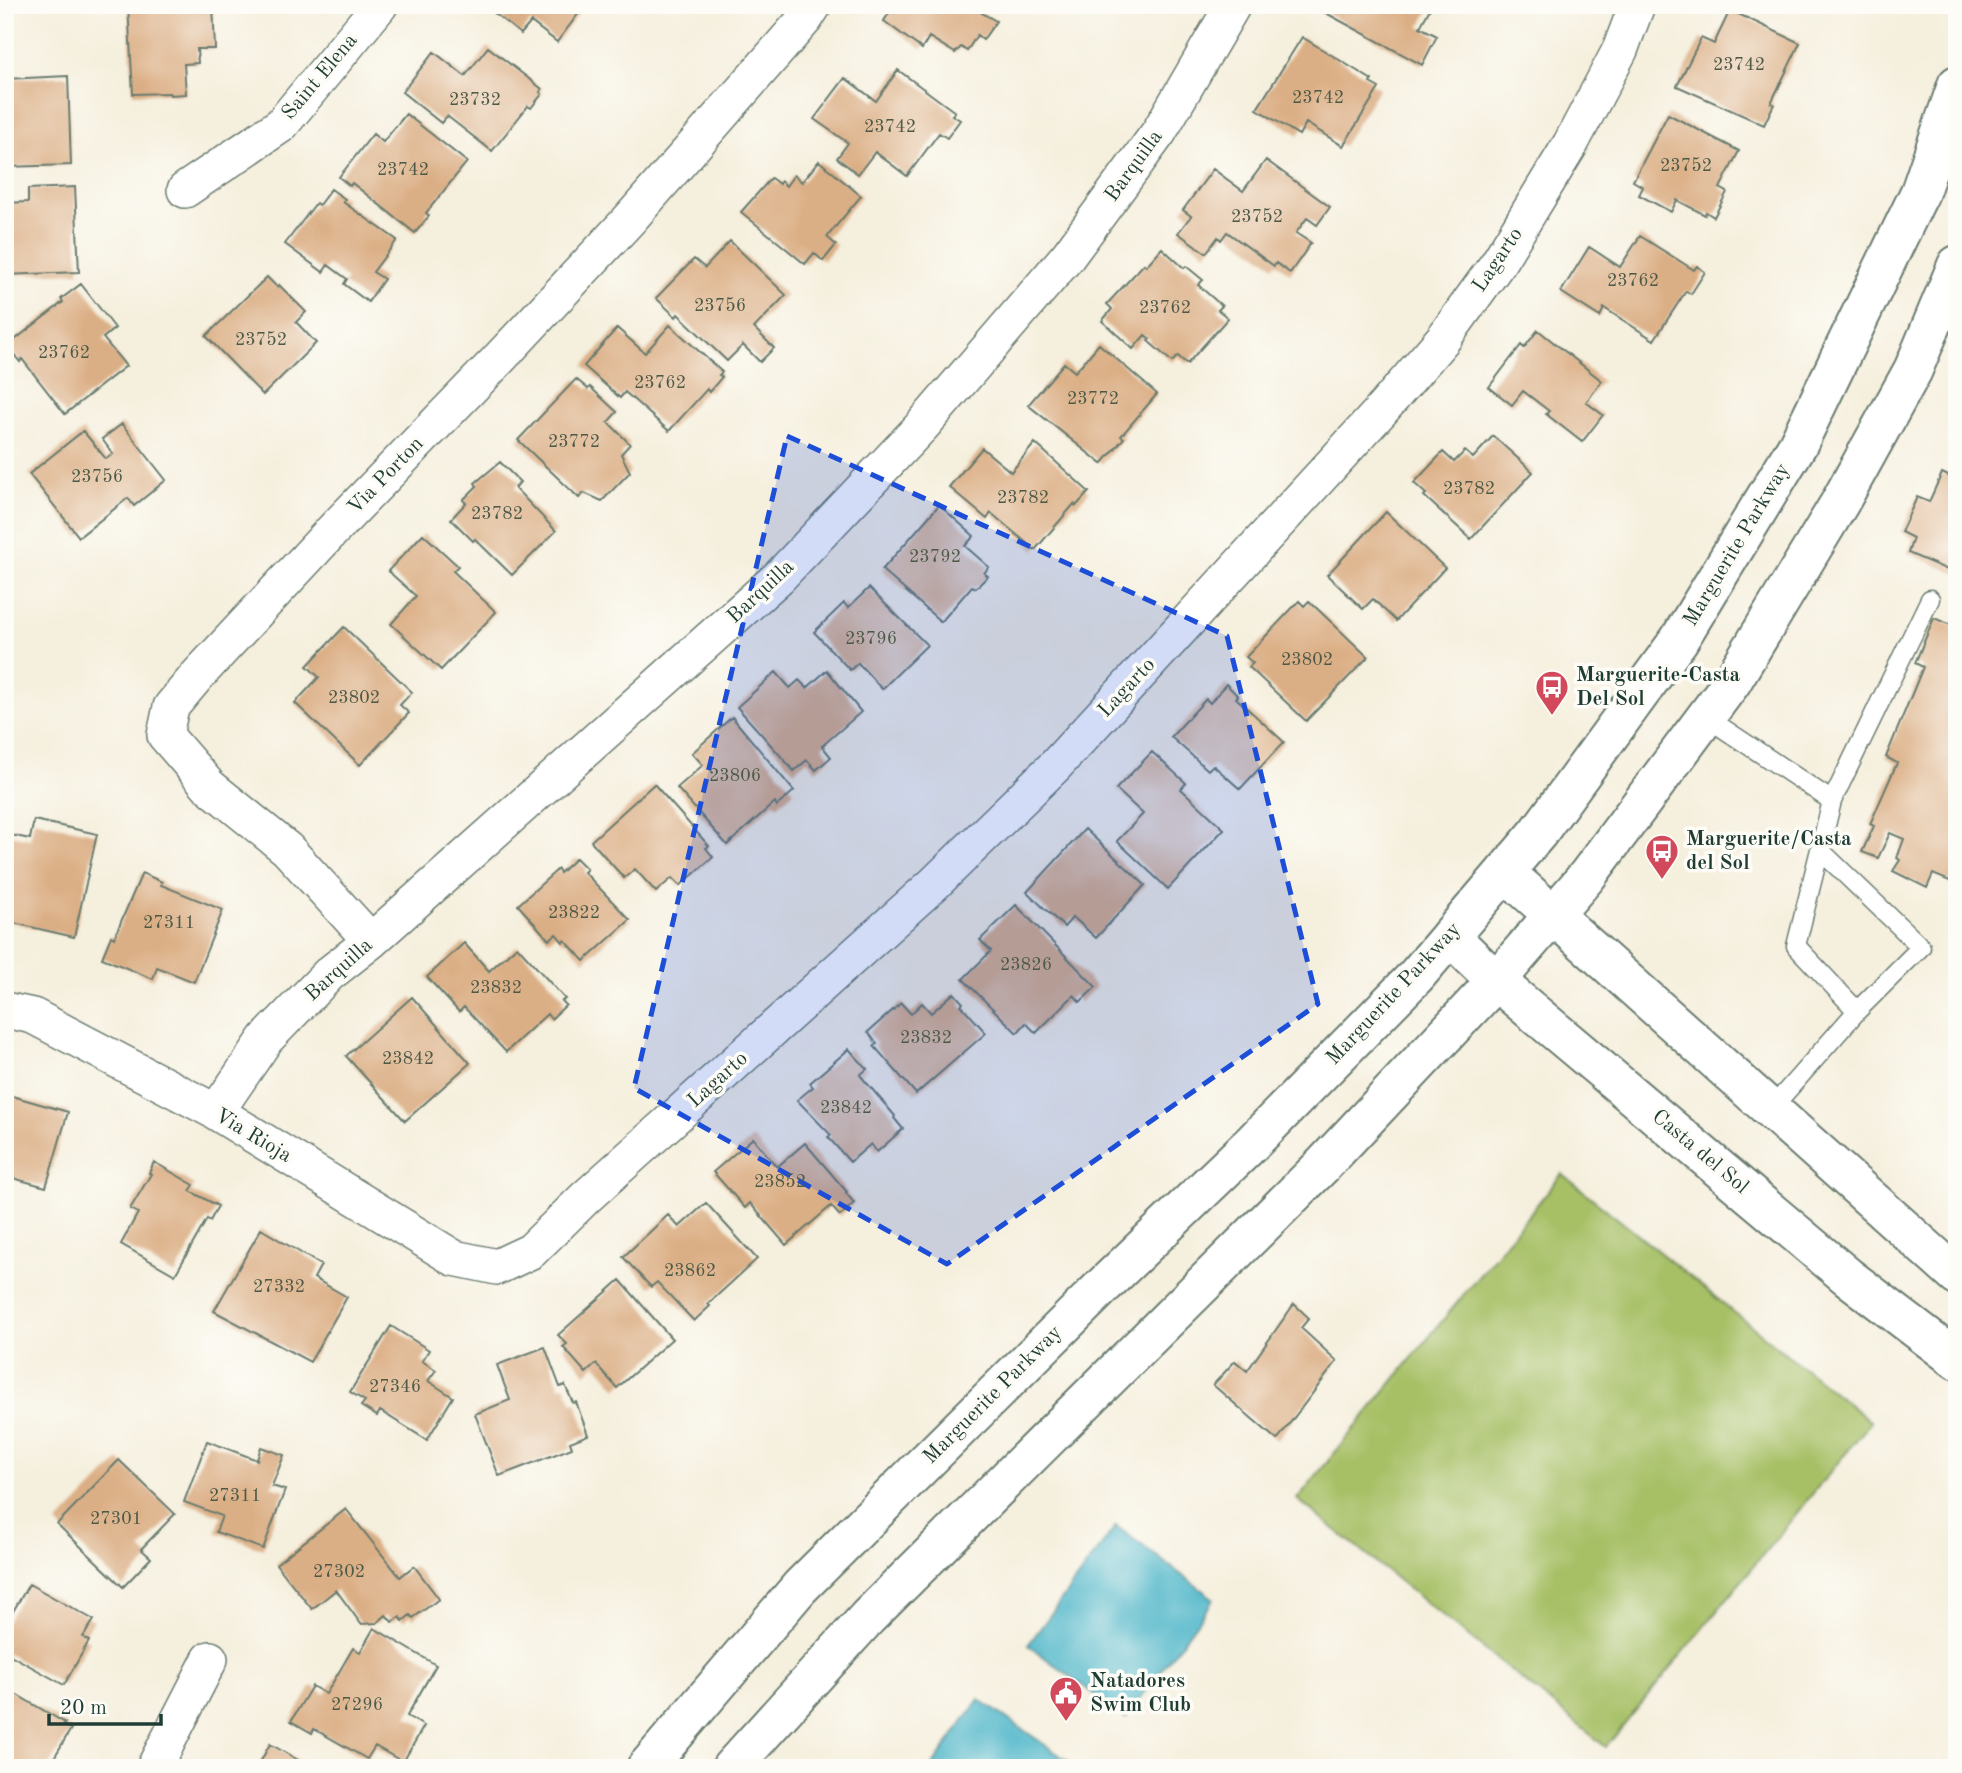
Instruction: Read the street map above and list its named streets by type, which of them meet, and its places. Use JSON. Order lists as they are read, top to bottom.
{
  "streets": {
    "main road": ["Marguerite Parkway", "Casta del Sol"],
    "street": [
      "Saint Elena",
      "Barquilla",
      "Lagarto",
      "Via Porton",
      "Via Rioja"
    ]
  },
  "crossings": [
    ["Barquilla", "Via Porton"],
    ["Barquilla", "Via Rioja"],
    ["Lagarto", "Via Rioja"],
    ["Marguerite Parkway", "Casta del Sol"]
  ],
  "places": {
    "bus stop": ["Marguerite-Casta Del Sol", "Marguerite/Casta del Sol"],
    "public building": ["Natadores Swim Club"]
  },
  "house_numbers": [
    "23742",
    "23742",
    "23732",
    "23742",
    "23752",
    "23742",
    "23752",
    "23762",
    "23756",
    "23762",
    "23752",
    "23762",
    "23762",
    "23772",
    "23772",
    "23756",
    "23782",
    "23782",
    "23782",
    "23792",
    "23796",
    "23802",
    "23802",
    "23806",
    "23822",
    "27311",
    "23826",
    "23832",
    "23832",
    "23842",
    "23842",
    "23852",
    "23862",
    "27332",
    "27346",
    "27311",
    "27301",
    "27302",
    "27296"
  ],
  "scale_bar": "20 m"
}
